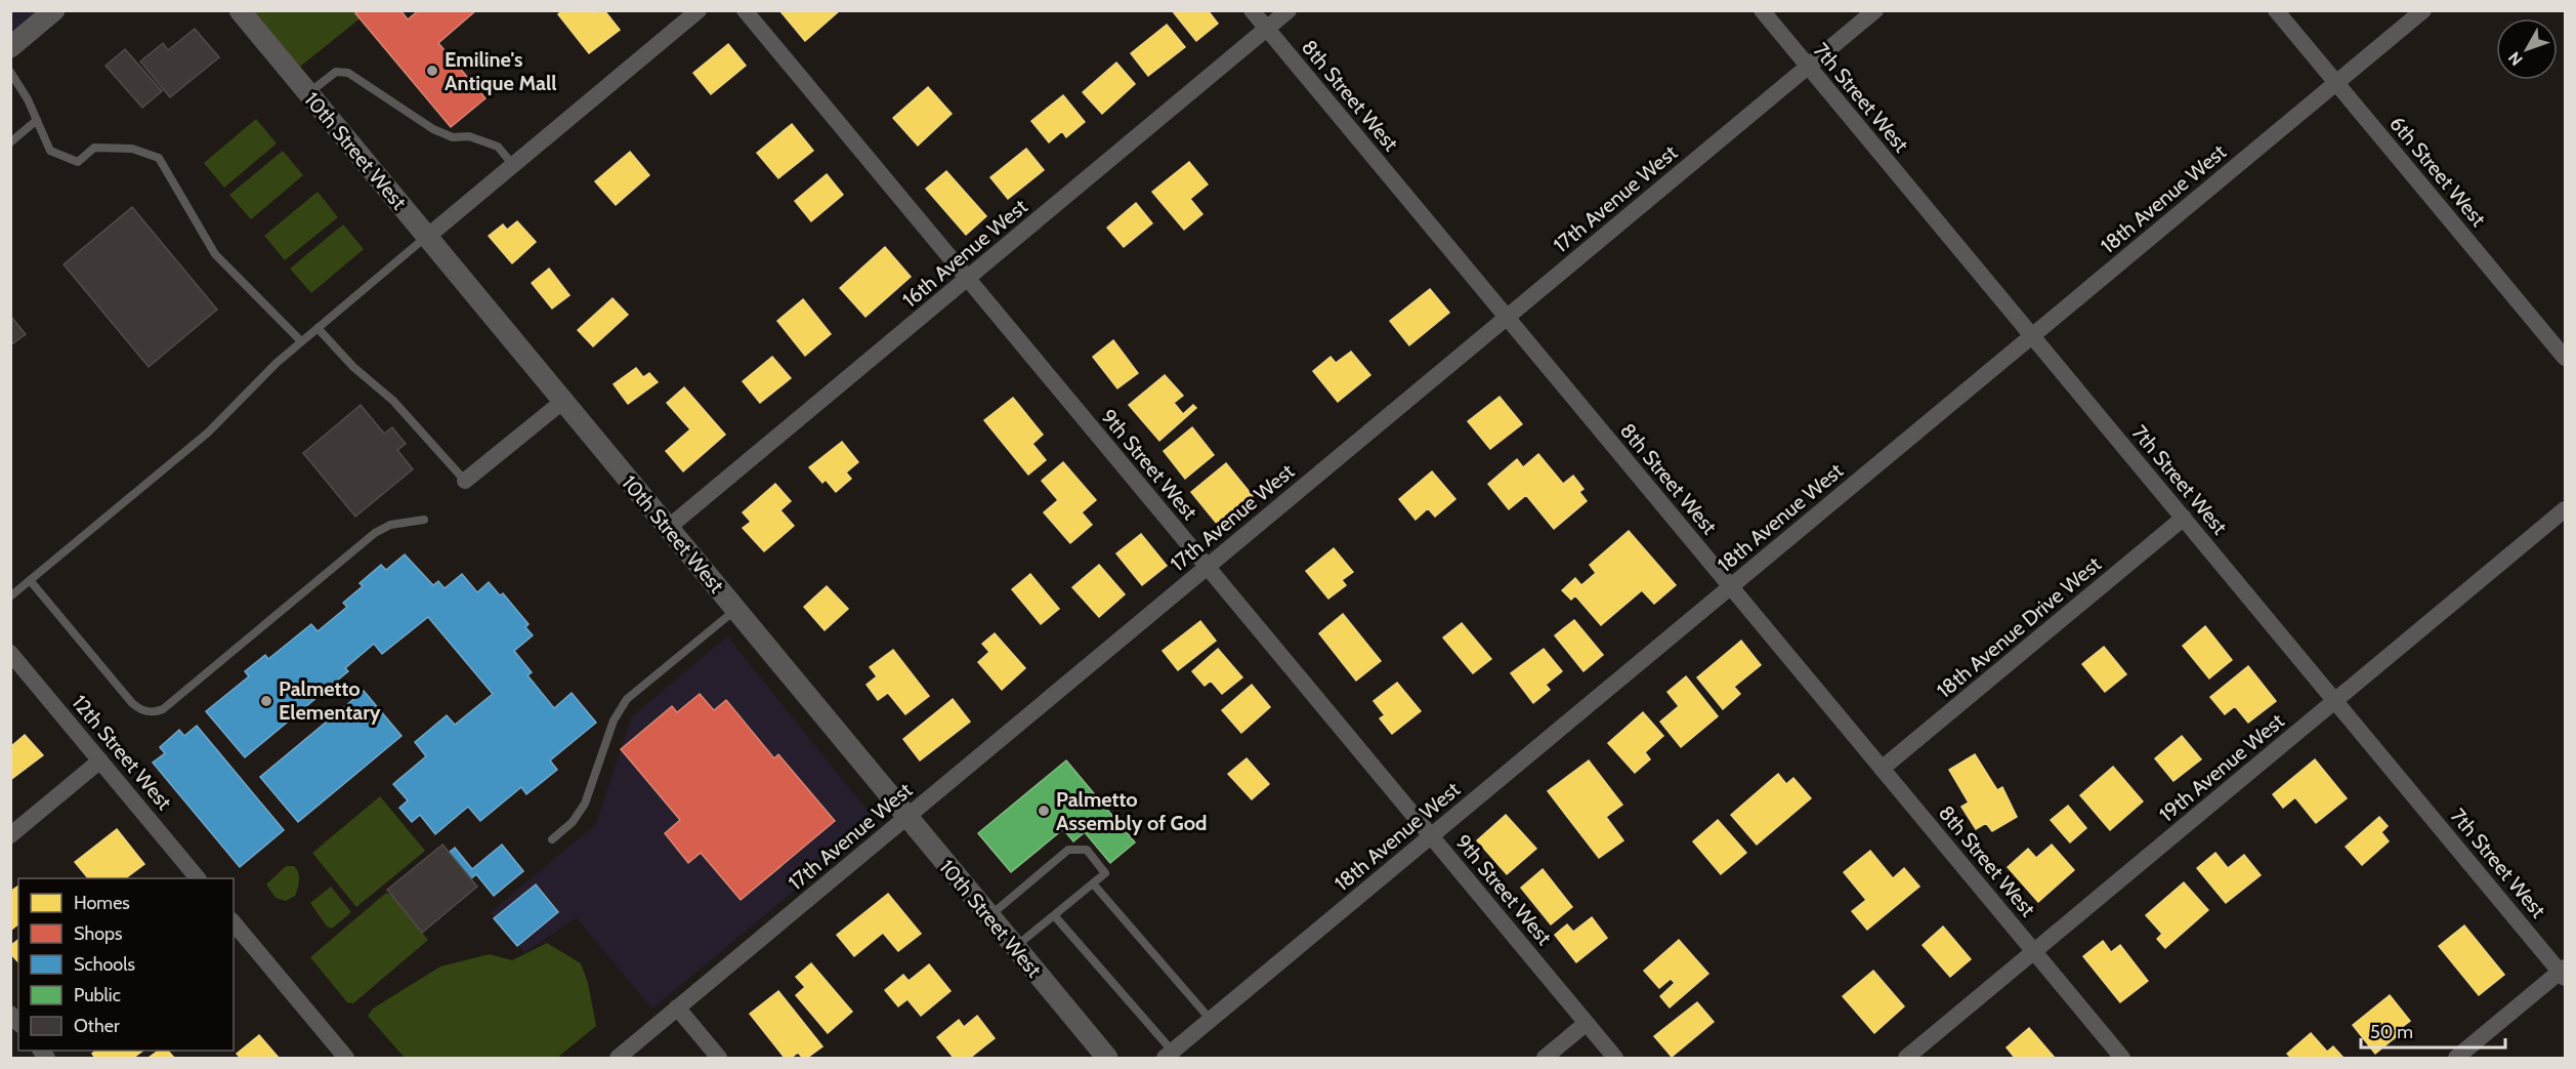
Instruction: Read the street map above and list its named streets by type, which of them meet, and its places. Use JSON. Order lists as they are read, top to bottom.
{
  "streets": {
    "street": [
      "8th Street West",
      "7th Street West",
      "10th Street West",
      "6th Street West",
      "17th Avenue West",
      "18th Avenue West",
      "16th Avenue West",
      "9th Street West",
      "18th Avenue Drive West",
      "12th Street West",
      "19th Avenue West"
    ]
  },
  "crossings": [
    ["8th Street West", "17th Avenue West"],
    ["8th Street West", "18th Avenue West"],
    ["8th Street West", "16th Avenue West"],
    ["8th Street West", "18th Avenue Drive West"],
    ["8th Street West", "19th Avenue West"],
    ["7th Street West", "17th Avenue West"],
    ["7th Street West", "18th Avenue West"],
    ["7th Street West", "18th Avenue Drive West"],
    ["7th Street West", "19th Avenue West"],
    ["10th Street West", "17th Avenue West"],
    ["10th Street West", "16th Avenue West"],
    ["6th Street West", "18th Avenue West"],
    ["17th Avenue West", "9th Street West"],
    ["18th Avenue West", "9th Street West"],
    ["16th Avenue West", "9th Street West"]
  ],
  "places": ["Emiline's Antique Mall", "Palmetto Elementary", "Palmetto Assembly of God"],
  "legend": [
    "Homes",
    "Shops",
    "Schools",
    "Public",
    "Other"
  ],
  "scale_bar": "50 m",
  "north": "bottom left"
}
